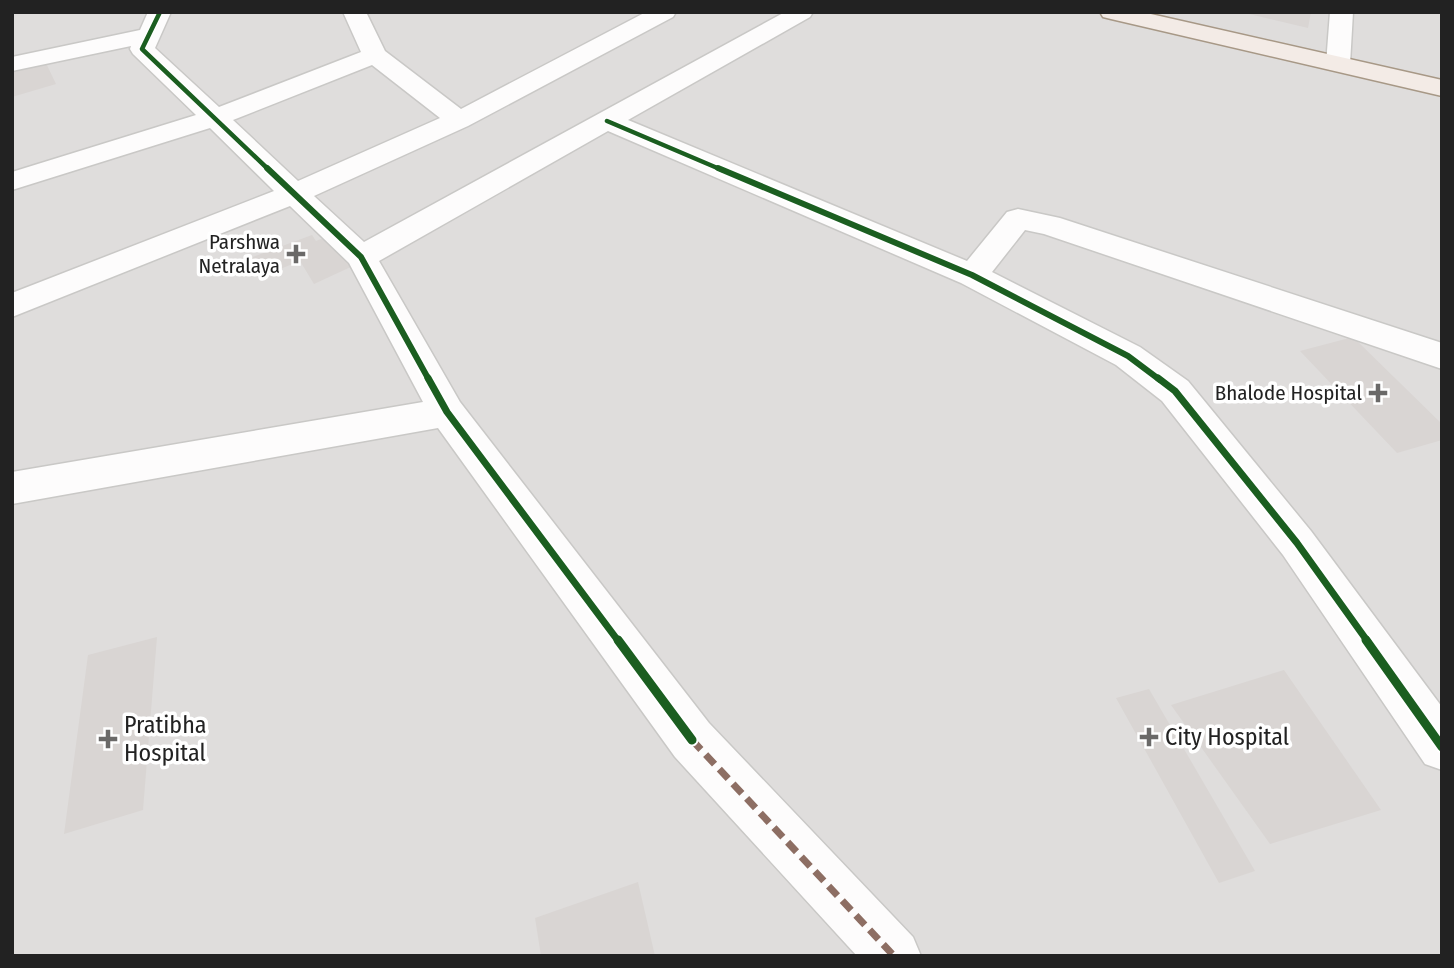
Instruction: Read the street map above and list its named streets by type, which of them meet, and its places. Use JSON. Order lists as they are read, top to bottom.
{
  "places": {
    "health": [
      "Parshwa Netralaya",
      "Bhalode Hospital",
      "City Hospital",
      "Pratibha Hospital"
    ]
  }
}
